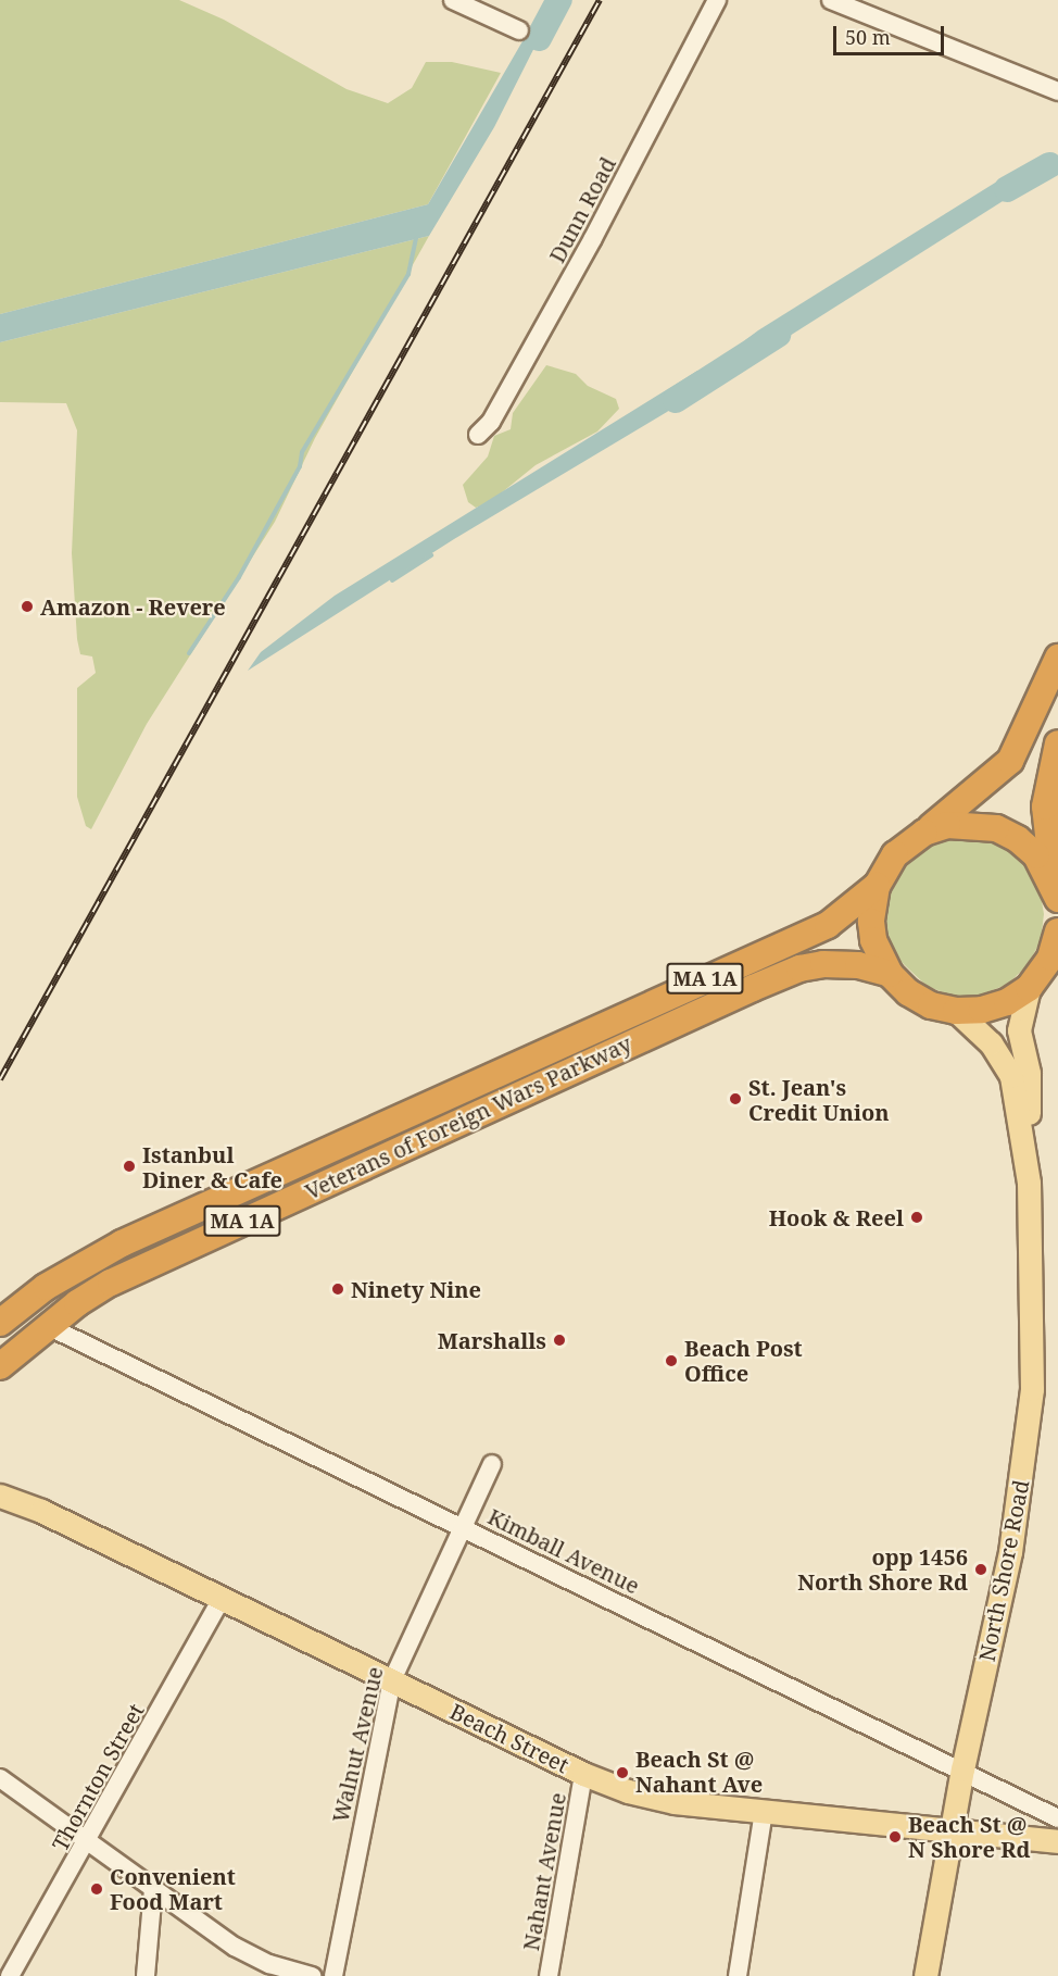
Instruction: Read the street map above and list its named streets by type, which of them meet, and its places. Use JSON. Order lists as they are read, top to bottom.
{
  "streets": {
    "highway": ["MA 1A", "Veterans of Foreign Wars Parkway"],
    "main road": ["North Shore Road", "Beach Street"],
    "street": [
      "Dunn Road",
      "Kimball Avenue",
      "Walnut Avenue",
      "Thornton Street",
      "Nahant Avenue"
    ]
  },
  "crossings": [
    ["MA 1A", "Veterans of Foreign Wars Parkway"],
    ["MA 1A", "North Shore Road"],
    ["Veterans of Foreign Wars Parkway", "Kimball Avenue"],
    ["Kimball Avenue", "North Shore Road"],
    ["Kimball Avenue", "Walnut Avenue"],
    ["North Shore Road", "Beach Street"],
    ["Beach Street", "Walnut Avenue"],
    ["Beach Street", "Thornton Street"],
    ["Beach Street", "Nahant Avenue"]
  ],
  "places": [
    "Amazon - Revere",
    "St. Jean's Credit Union",
    "Istanbul Diner & Cafe",
    "Hook & Reel",
    "Ninety Nine",
    "Marshalls",
    "Beach Post Office",
    "opp 1456 North Shore Rd",
    "Beach St @ Nahant Ave",
    "Beach St @ N Shore Rd",
    "Convenient Food Mart"
  ],
  "scale_bar": "50 m"
}
